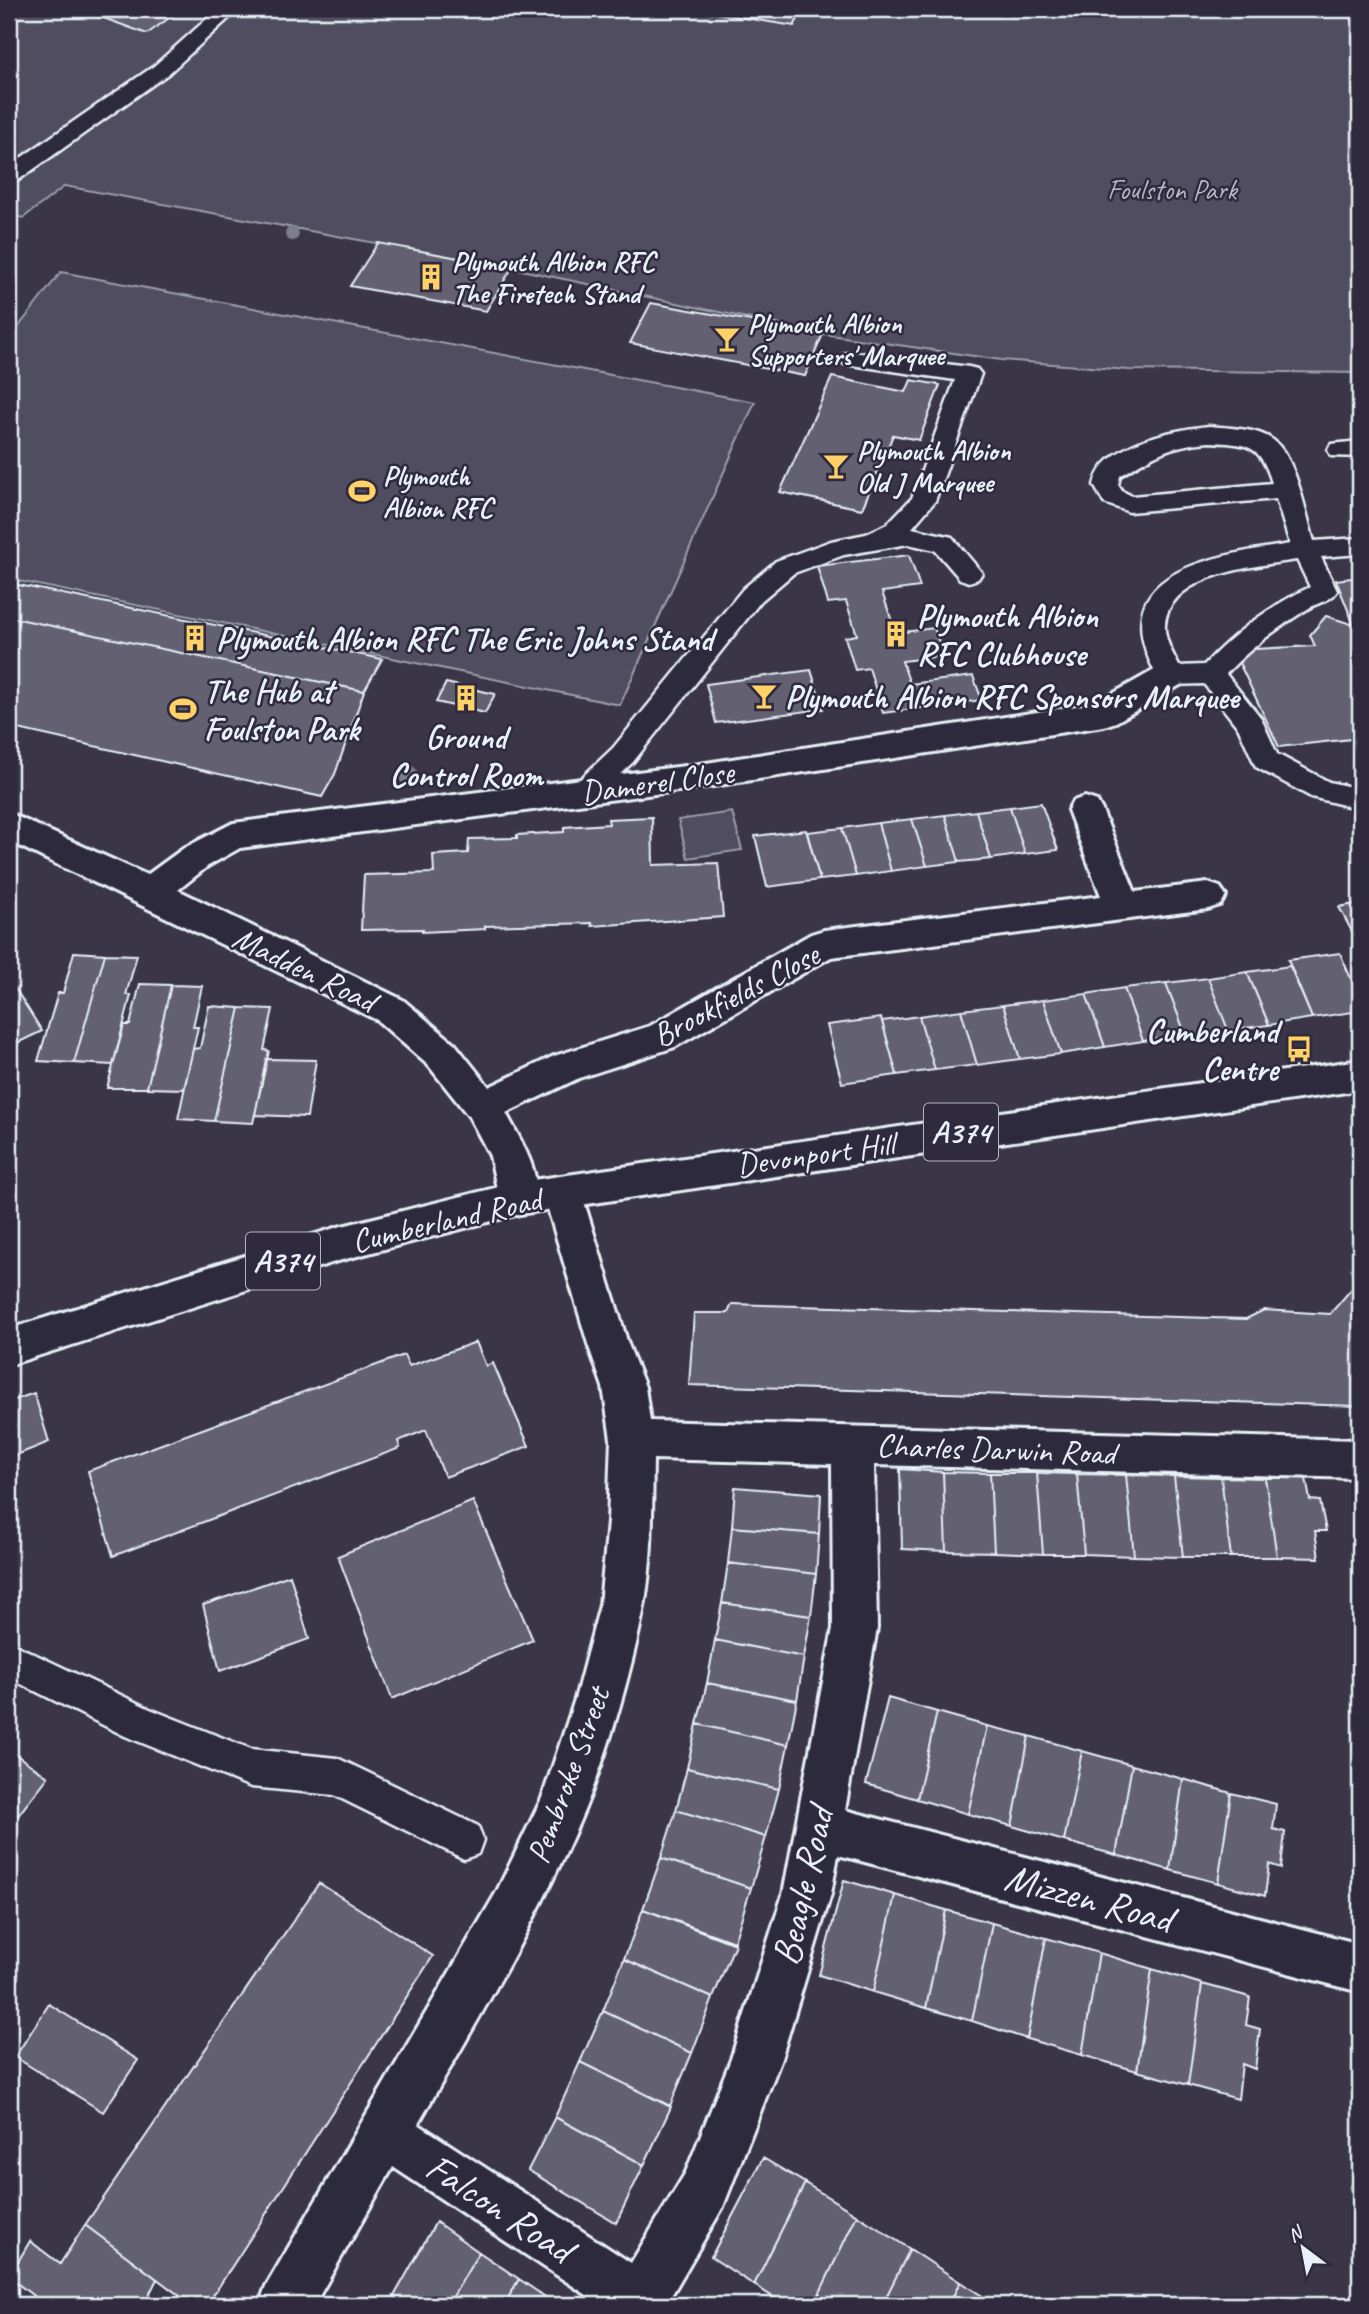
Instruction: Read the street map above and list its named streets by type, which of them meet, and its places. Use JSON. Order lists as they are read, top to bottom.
{
  "streets": {
    "street": [
      "Damerel Close",
      "Madden Road",
      "Brookfields Close",
      "A374",
      "Devonport Hill",
      "Cumberland Road",
      "Charles Darwin Road",
      "Pembroke Street",
      "Beagle Road",
      "Mizzen Road",
      "Falcon Road"
    ]
  },
  "crossings": [
    ["Damerel Close", "Madden Road"],
    ["Madden Road", "Brookfields Close"],
    ["Madden Road", "Cumberland Road"],
    ["Devonport Hill", "Cumberland Road"],
    ["Devonport Hill", "Pembroke Street"],
    ["Cumberland Road", "Pembroke Street"],
    ["Charles Darwin Road", "Pembroke Street"],
    ["Charles Darwin Road", "Beagle Road"],
    ["Pembroke Street", "Falcon Road"],
    ["Beagle Road", "Mizzen Road"],
    ["Beagle Road", "Falcon Road"]
  ],
  "parks": ["Foulston Park"],
  "places": {
    "building": [
      "Plymouth Albion RFC The Firetech Stand",
      "Plymouth Albion RFC Clubhouse",
      "Plymouth Albion RFC The Eric Johns Stand",
      "Ground Control Room"
    ],
    "bar": ["Plymouth Albion Supporters' Marquee", "Plymouth Albion Old J Marquee", "Plymouth Albion RFC Sponsors Marquee"],
    "sports": ["Plymouth Albion RFC", "The Hub at Foulston Park"],
    "bus stop": ["Cumberland Centre"]
  },
  "north": "top left"
}
